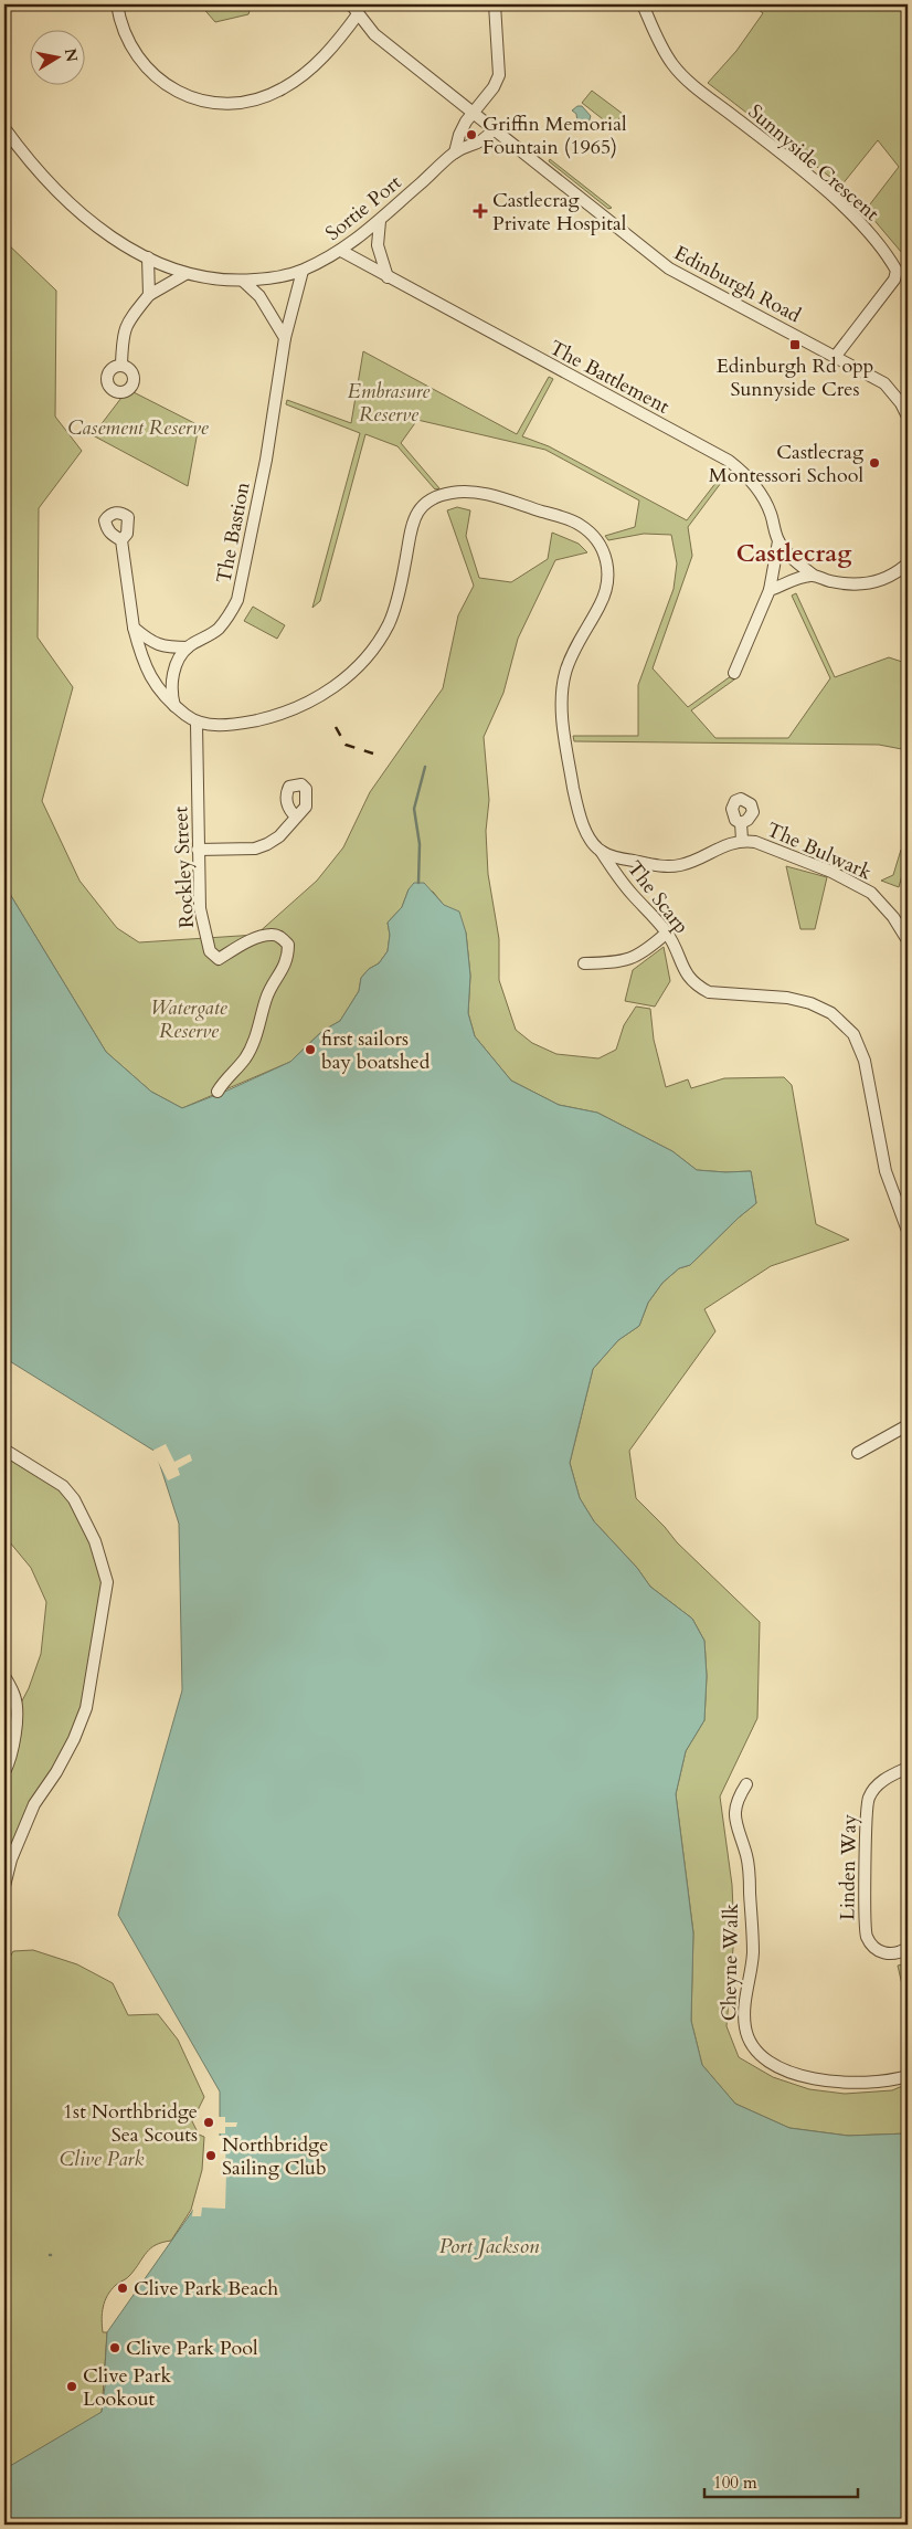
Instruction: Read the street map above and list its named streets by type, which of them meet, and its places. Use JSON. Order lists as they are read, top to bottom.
{
  "streets": {
    "street": [
      "Sunnyside Crescent",
      "Sortie Port",
      "Edinburgh Road",
      "The Battlement",
      "The Bastion",
      "The Bulwark",
      "Rockley Street",
      "The Scarp",
      "Linden Way",
      "Cheyne Walk"
    ]
  },
  "crossings": [
    ["Sunnyside Crescent", "Edinburgh Road"],
    ["Sortie Port", "Edinburgh Road"],
    ["Sortie Port", "The Battlement"],
    ["Sortie Port", "The Bastion"],
    ["The Bulwark", "The Scarp"]
  ],
  "districts": ["Castlecrag"],
  "water": ["Port Jackson"],
  "parks": [
    "Embrasure Reserve",
    "Casement Reserve",
    "Watergate Reserve",
    "Clive Park"
  ],
  "places": {
    "other": [
      "Griffin Memorial Fountain (1965)",
      "Castlecrag Montessori School",
      "first sailors bay boatshed",
      "1st Northbridge Sea Scouts",
      "Northbridge Sailing Club",
      "Clive Park Beach",
      "Clive Park Pool",
      "Clive Park Lookout"
    ],
    "health": ["Castlecrag Private Hospital"],
    "transit": ["Edinburgh Rd opp Sunnyside Cres"]
  },
  "scale_bar": "100 m",
  "north": "right"
}
